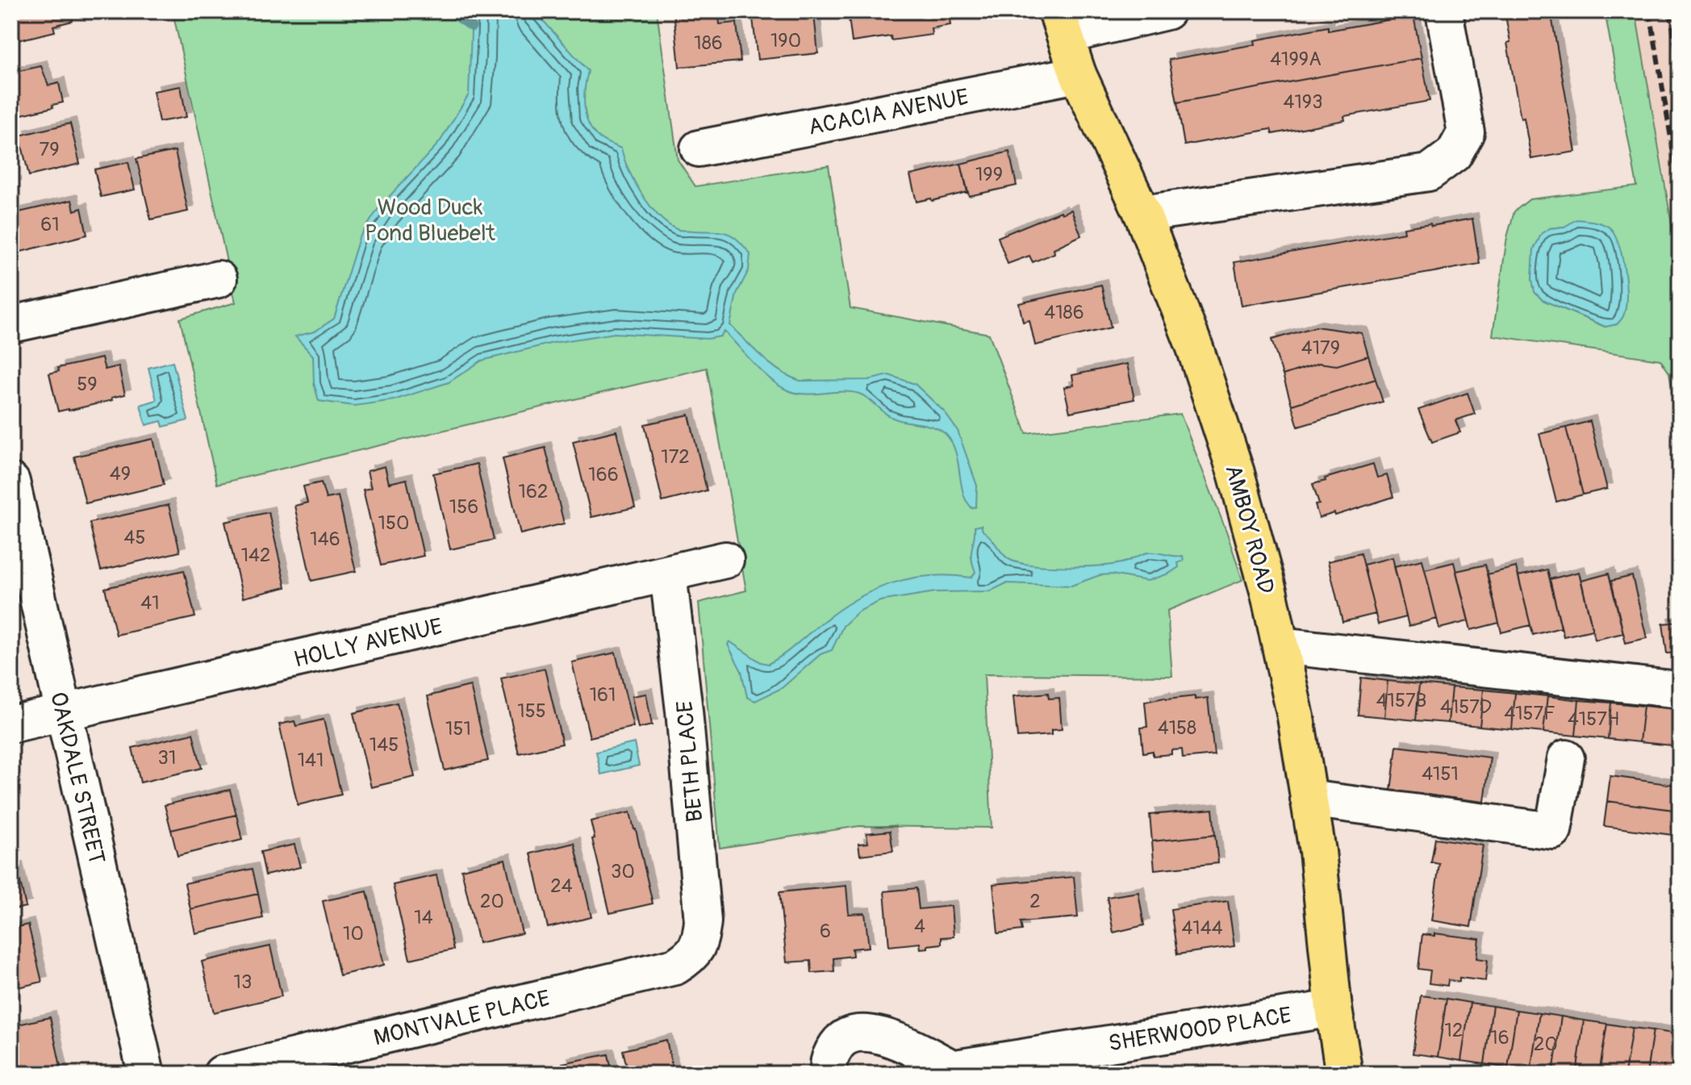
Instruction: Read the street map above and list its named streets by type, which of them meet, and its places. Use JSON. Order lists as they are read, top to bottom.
{
  "streets": {
    "main road": ["AMBOY ROAD"],
    "street": [
      "ACACIA AVENUE",
      "HOLLY AVENUE",
      "BETH PLACE",
      "OAKDALE STREET",
      "MONTVALE PLACE",
      "SHERWOOD PLACE"
    ]
  },
  "crossings": [
    ["ACACIA AVENUE", "AMBOY ROAD"],
    ["AMBOY ROAD", "SHERWOOD PLACE"],
    ["HOLLY AVENUE", "BETH PLACE"],
    ["HOLLY AVENUE", "OAKDALE STREET"],
    ["BETH PLACE", "MONTVALE PLACE"]
  ],
  "parks": ["Wood Duck Pond Bluebelt"],
  "house_numbers": [
    "190",
    "186",
    "4199A",
    "4193",
    "79",
    "199",
    "61",
    "4186",
    "4179",
    "59",
    "172",
    "49",
    "166",
    "162",
    "156",
    "150",
    "45",
    "146",
    "142",
    "41",
    "161",
    "4157B",
    "4157D",
    "155",
    "4157F",
    "4157H",
    "4158",
    "151",
    "145",
    "31",
    "141",
    "4151",
    "30",
    "24",
    "20",
    "2",
    "14",
    "4",
    "4144",
    "6",
    "10",
    "13",
    "12",
    "16",
    "20"
  ]
}
